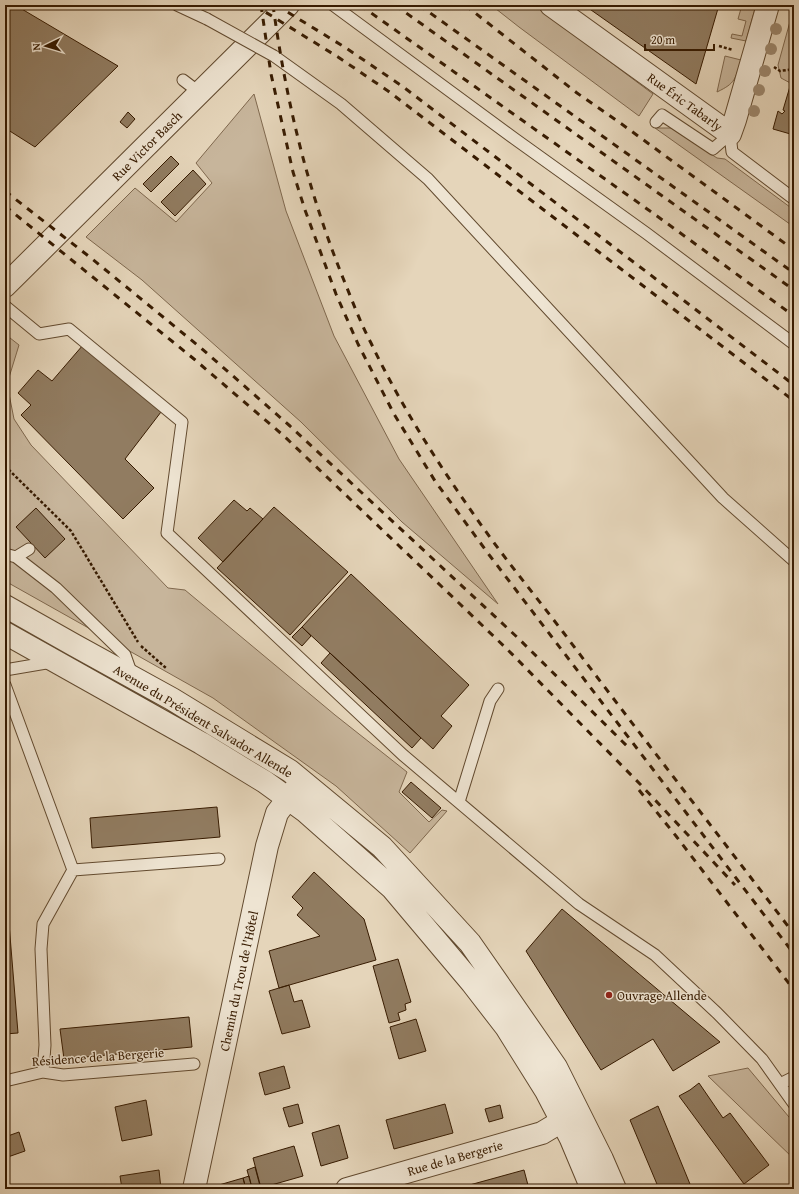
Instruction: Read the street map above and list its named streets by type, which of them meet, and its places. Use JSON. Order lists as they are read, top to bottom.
{
  "streets": {
    "street": [
      "Rue Éric Tabarly",
      "Rue Victor Basch",
      "Avenue du Président Salvador Allende",
      "Chemin du Trou de l'Hôtel",
      "Rue de la Bergerie"
    ],
    "lane": ["Résidence de la Bergerie"]
  },
  "crossings": [
    ["Avenue du Président Salvador Allende", "Chemin du Trou de l'Hôtel"],
    ["Avenue du Président Salvador Allende", "Rue de la Bergerie"]
  ],
  "places": ["Ouvrage Allende"],
  "scale_bar": "20 m",
  "north": "left"
}
